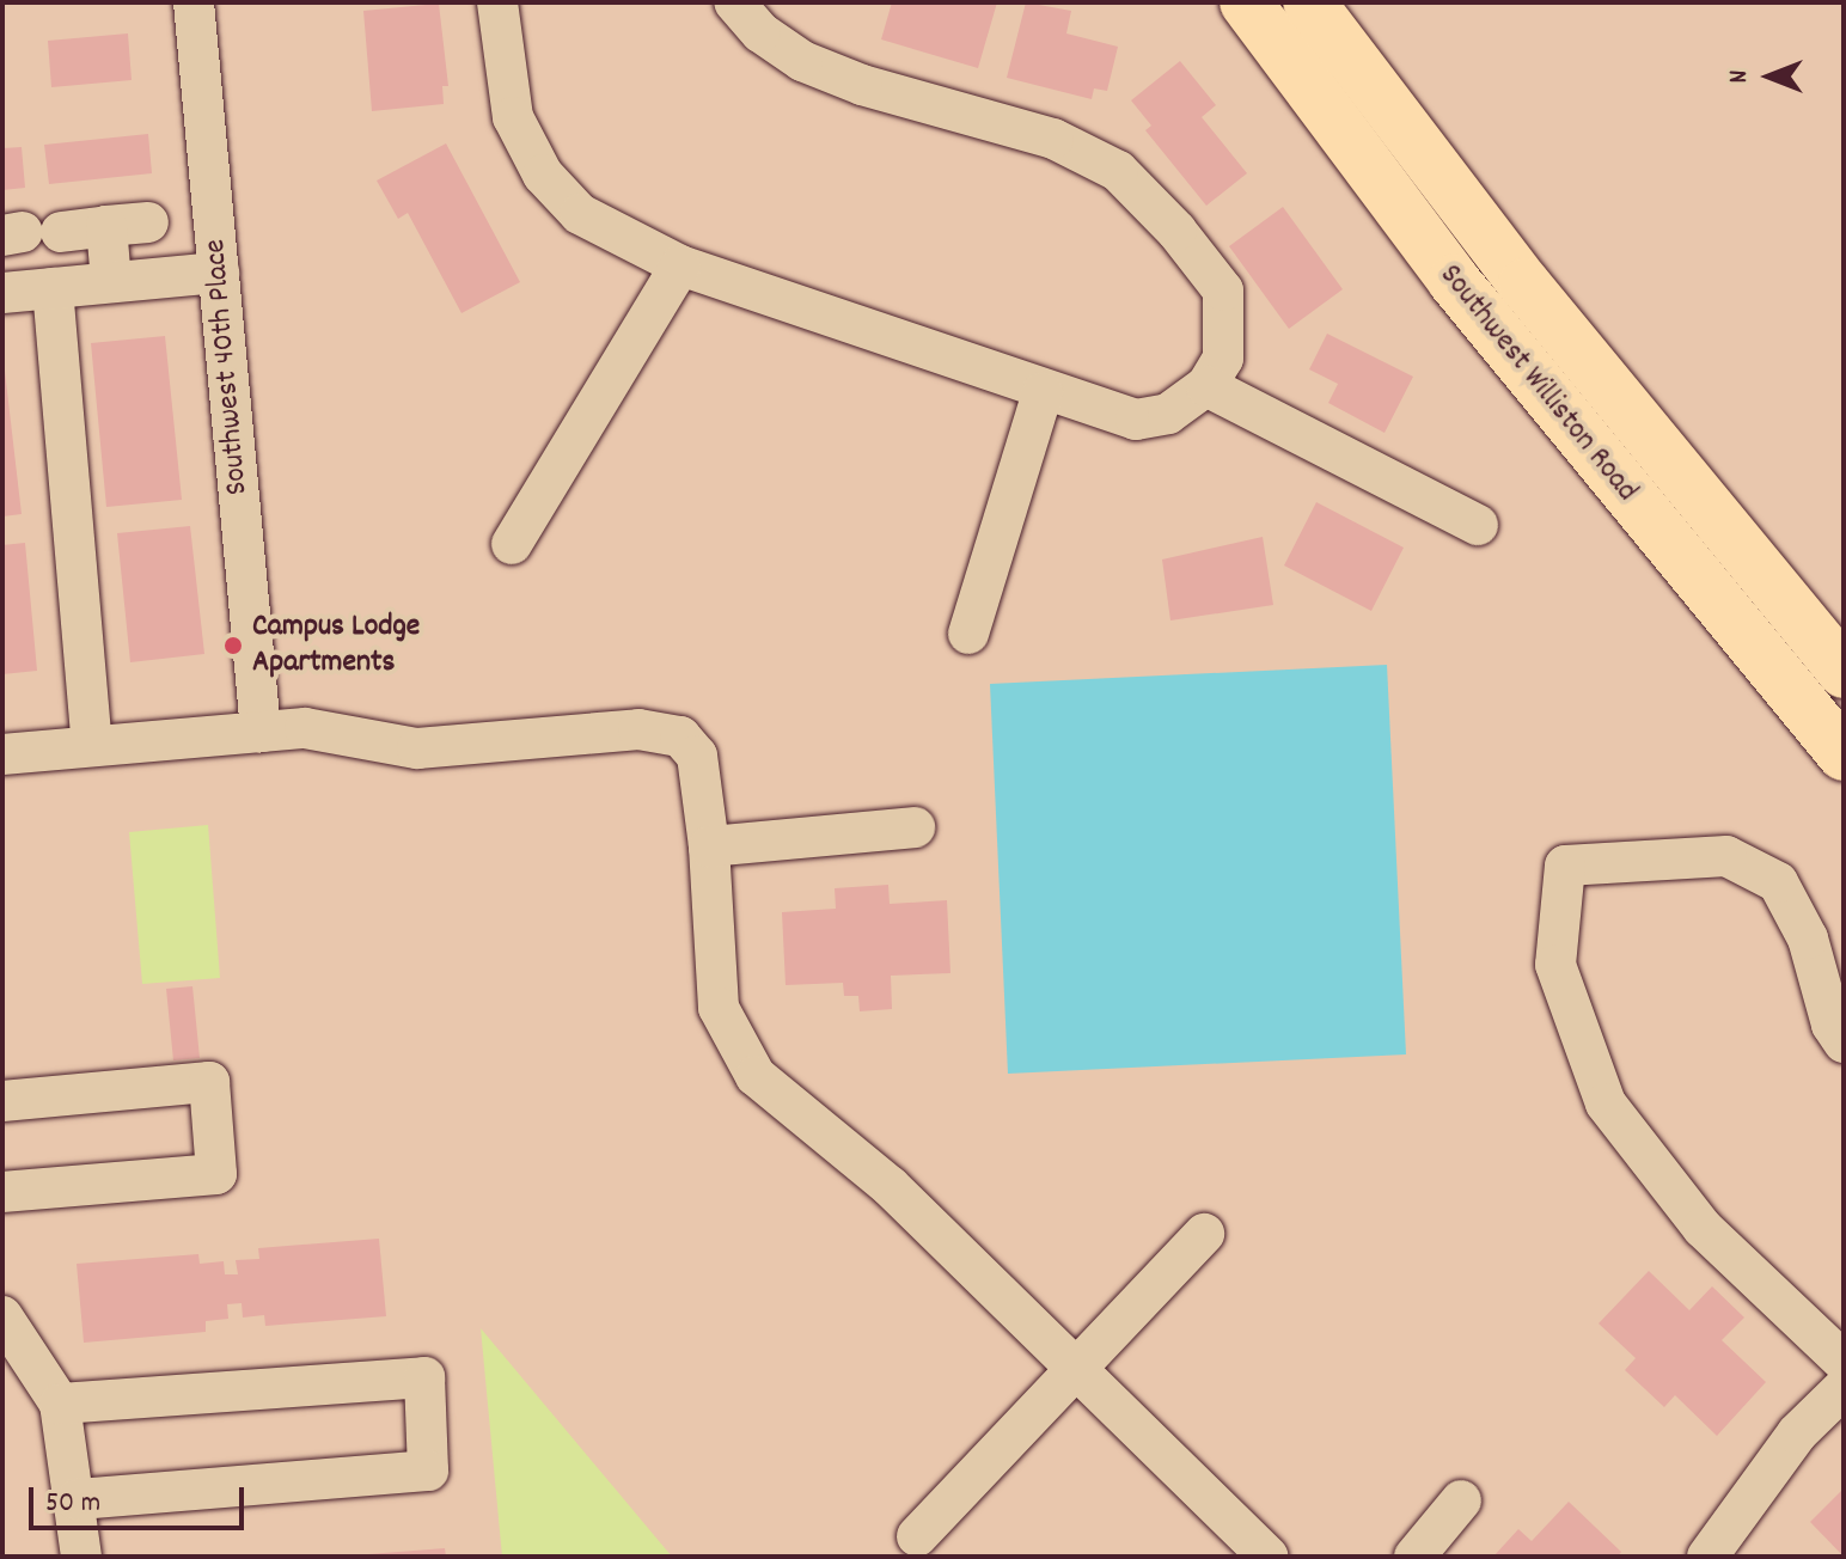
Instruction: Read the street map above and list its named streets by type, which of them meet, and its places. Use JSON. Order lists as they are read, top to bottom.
{
  "streets": {
    "highway": ["Southwest Williston Road"],
    "street": ["Southwest 40th Place"]
  },
  "places": ["Campus Lodge Apartments"],
  "scale_bar": "50 m",
  "north": "left"
}
